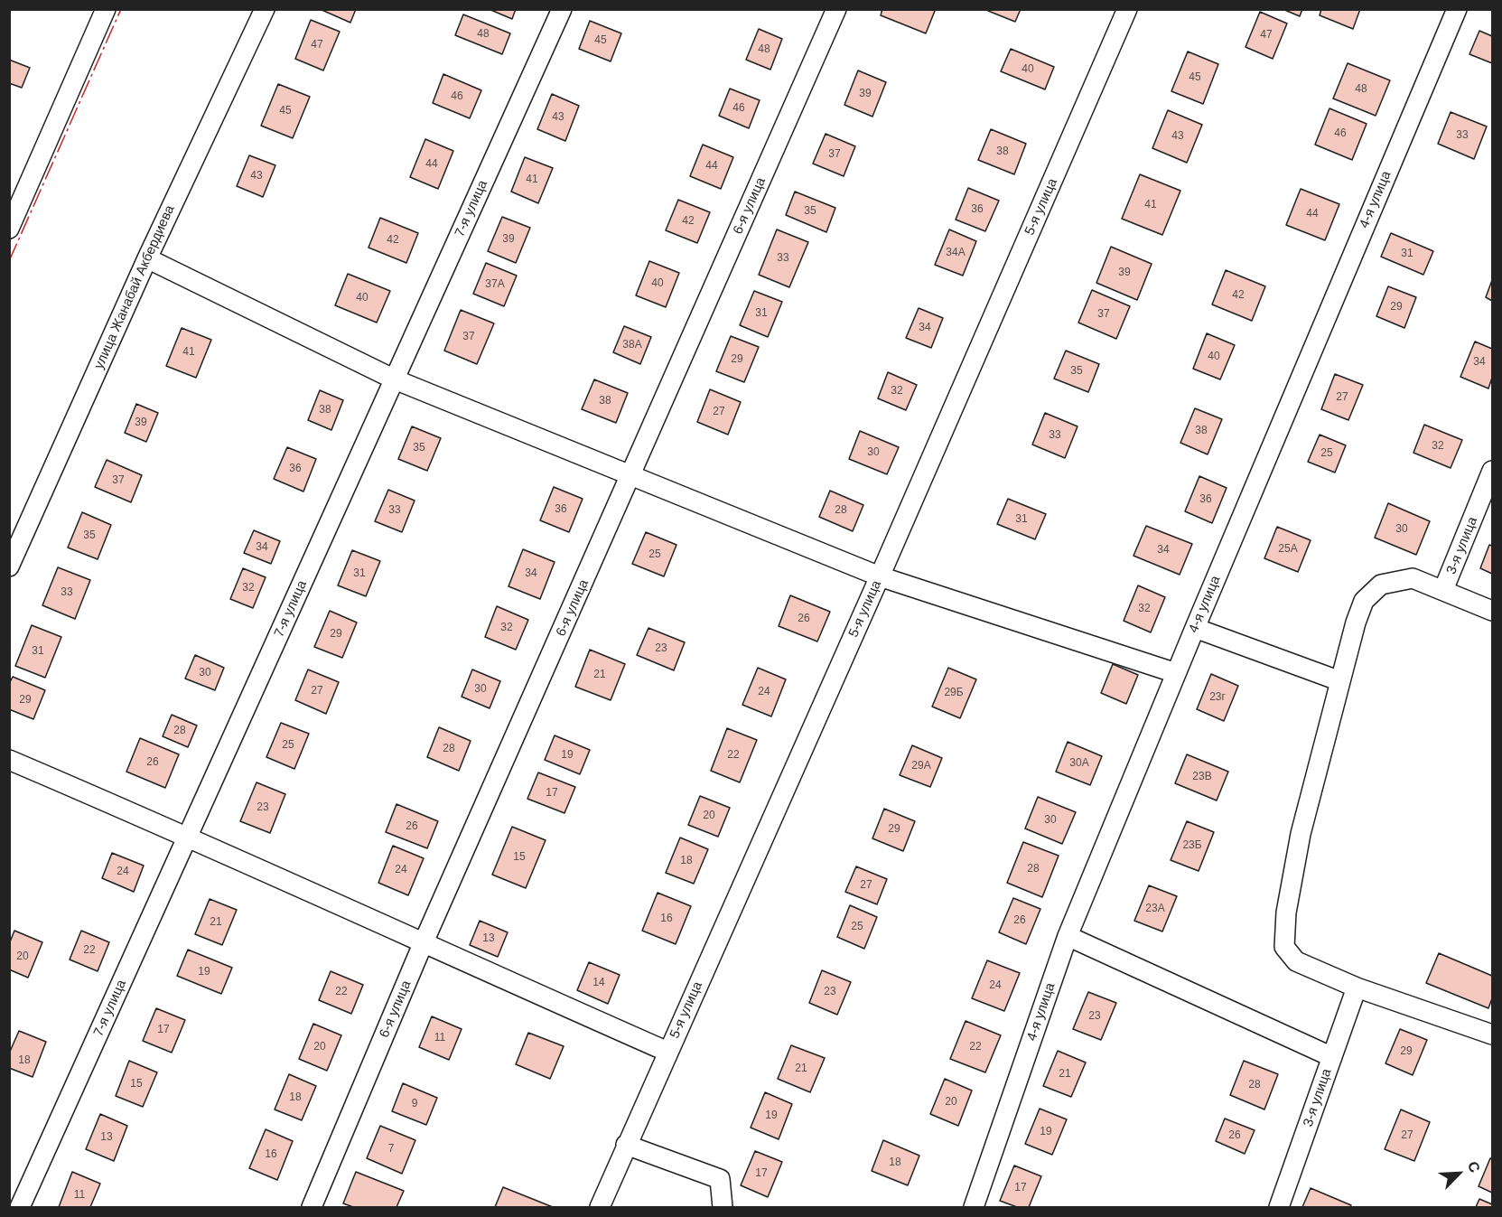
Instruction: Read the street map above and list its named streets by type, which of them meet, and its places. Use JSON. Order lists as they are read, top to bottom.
{
  "streets": {
    "street": [
      "4-я улица",
      "6-я улица",
      "5-я улица",
      "7-я улица",
      "улица Жанабай Акбердиева",
      "3-я улица"
    ]
  },
  "house_numbers": [
    "48",
    "47",
    "45",
    "47",
    "48",
    "40",
    "45",
    "48",
    "39",
    "46",
    "46",
    "45",
    "43",
    "46",
    "33",
    "43",
    "38",
    "37",
    "44",
    "44",
    "43",
    "41",
    "41",
    "36",
    "35",
    "44",
    "42",
    "39",
    "42",
    "34А",
    "31",
    "33",
    "39",
    "40",
    "37А",
    "42",
    "40",
    "29",
    "31",
    "37",
    "34",
    "37",
    "38А",
    "41",
    "40",
    "29",
    "34",
    "35",
    "32",
    "27",
    "38",
    "38",
    "27",
    "39",
    "38",
    "33",
    "32",
    "35",
    "30",
    "25",
    "36",
    "37",
    "36",
    "36",
    "33",
    "28",
    "31",
    "30",
    "35",
    "34",
    "25А",
    "34",
    "25",
    "31",
    "34",
    "32",
    "33",
    "32",
    "26",
    "32",
    "29",
    "23",
    "31",
    "30",
    "21",
    "30",
    "27",
    "24",
    "29Б",
    "23г",
    "29",
    "28",
    "25",
    "28",
    "19",
    "22",
    "26",
    "30А",
    "29А",
    "23В",
    "17",
    "23",
    "20",
    "30",
    "26",
    "29",
    "23Б",
    "15",
    "18",
    "28",
    "24",
    "24",
    "27",
    "23А",
    "16",
    "26",
    "21",
    "25",
    "13",
    "22",
    "20",
    "19",
    "14",
    "24",
    "22",
    "23",
    "23",
    "17",
    "11",
    "20",
    "22",
    "29",
    "18",
    "21",
    "21",
    "15",
    "28",
    "18",
    "20",
    "9",
    "19",
    "19",
    "26",
    "27",
    "13",
    "7",
    "16",
    "18",
    "17",
    "17",
    "11"
  ],
  "north": "top right"
}
